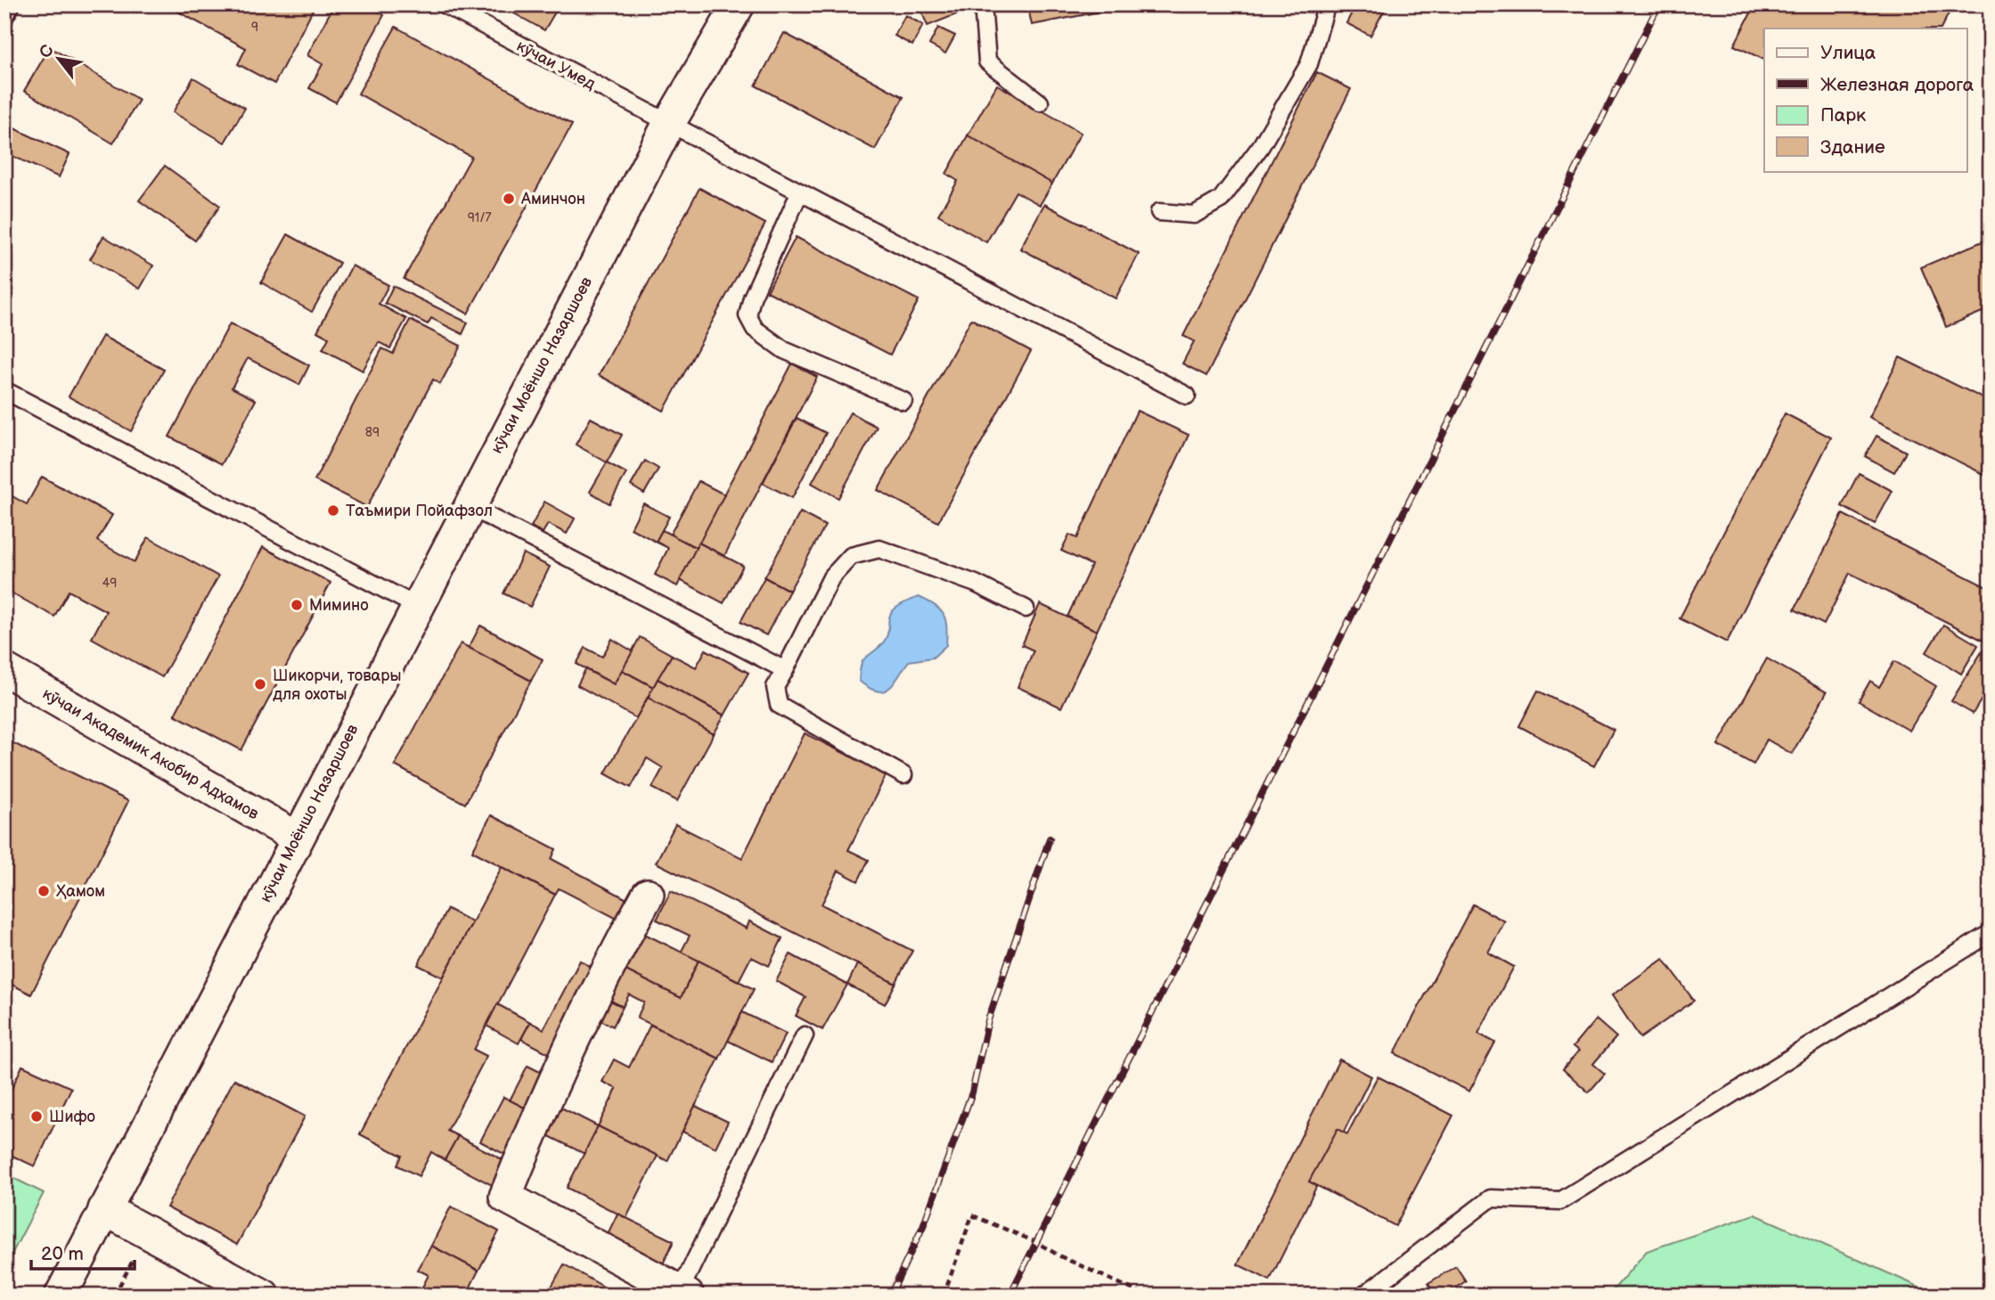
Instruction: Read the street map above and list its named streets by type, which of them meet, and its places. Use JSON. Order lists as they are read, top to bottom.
{
  "streets": {
    "street": ["кӯчаи Моёншо Назаршоев", "кӯчаи Академик Акобир Адҳамов"],
    "lane": ["кӯчаи Умед"]
  },
  "crossings": [
    ["кӯчаи Умед", "кӯчаи Моёншо Назаршоев"],
    ["кӯчаи Моёншо Назаршоев", "кӯчаи Академик Акобир Адҳамов"]
  ],
  "places": [
    "Аминчон",
    "Таъмири Пойафзол",
    "Мимино",
    "Шикорчи, товары для охоты",
    "Ҳамом",
    "Шифо"
  ],
  "house_numbers": [
    "9",
    "91/7",
    "89",
    "49"
  ],
  "legend": [
    "Улица",
    "Железная дорога",
    "Парк",
    "Здание"
  ],
  "scale_bar": "20 m",
  "north": "top left"
}
